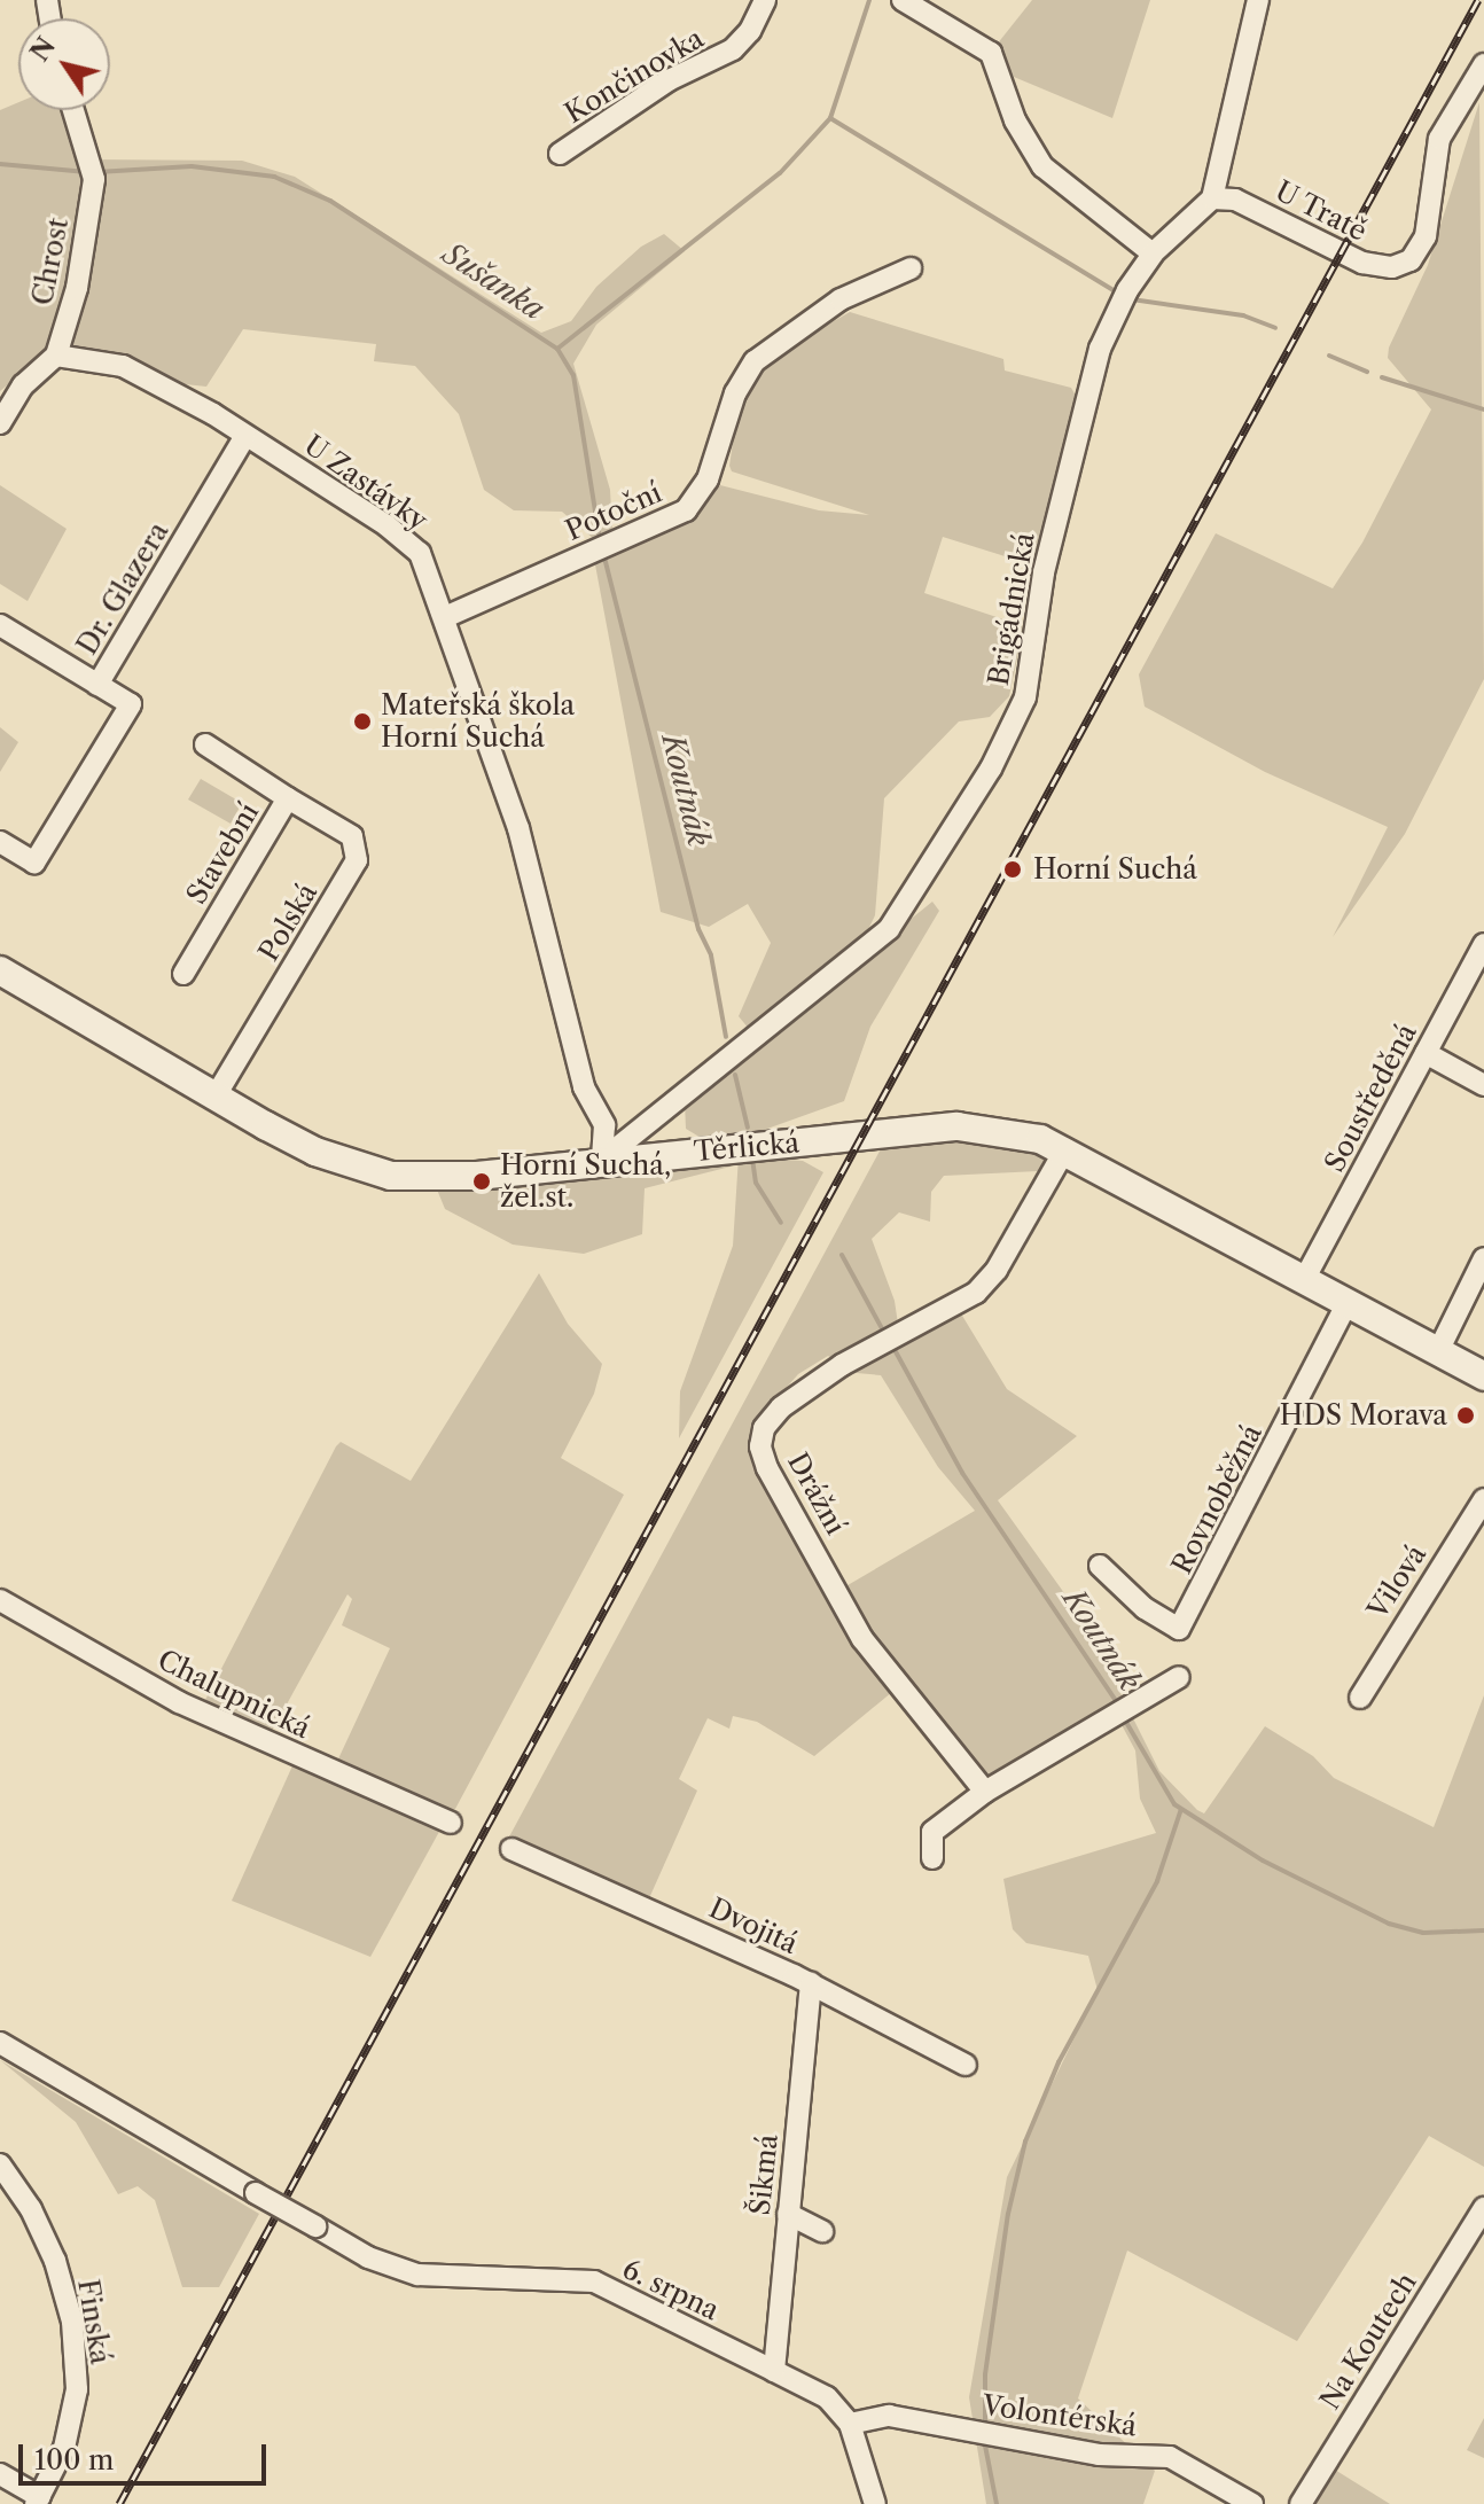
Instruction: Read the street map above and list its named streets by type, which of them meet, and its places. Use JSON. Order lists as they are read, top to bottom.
{
  "streets": {
    "main road": ["Těrlická"],
    "street": [
      "Končinovka",
      "U Tratě",
      "Chrost",
      "U Zastávky",
      "Potoční",
      "Dr. Glazera",
      "Brigádnická",
      "Stavební",
      "Polská",
      "Soustředěná",
      "Drážní",
      "Rovnoběžná",
      "Vilová",
      "Chalupnická",
      "Dvojitá",
      "Šikmá",
      "6. srpna",
      "Finská",
      "Na Koutech",
      "Volontérská"
    ]
  },
  "crossings": [
    ["U Tratě", "Brigádnická"],
    ["Chrost", "U Zastávky"],
    ["U Zastávky", "Potoční"],
    ["U Zastávky", "Dr. Glazera"],
    ["U Zastávky", "Brigádnická"],
    ["U Zastávky", "Těrlická"],
    ["Brigádnická", "Těrlická"],
    ["Stavební", "Polská"],
    ["Polská", "Těrlická"],
    ["Soustředěná", "Těrlická"],
    ["Těrlická", "Drážní"],
    ["Těrlická", "Rovnoběžná"],
    ["Dvojitá", "Šikmá"],
    ["Šikmá", "6. srpna"],
    ["6. srpna", "Volontérská"]
  ],
  "water": ["Sušanka", "Koutnák"],
  "places": [
    "Mateřská škola Horní Suchá",
    "Horní Suchá",
    "Horní Suchá, žel.st.",
    "HDS Morava"
  ],
  "scale_bar": "100 m",
  "north": "top left"
}
